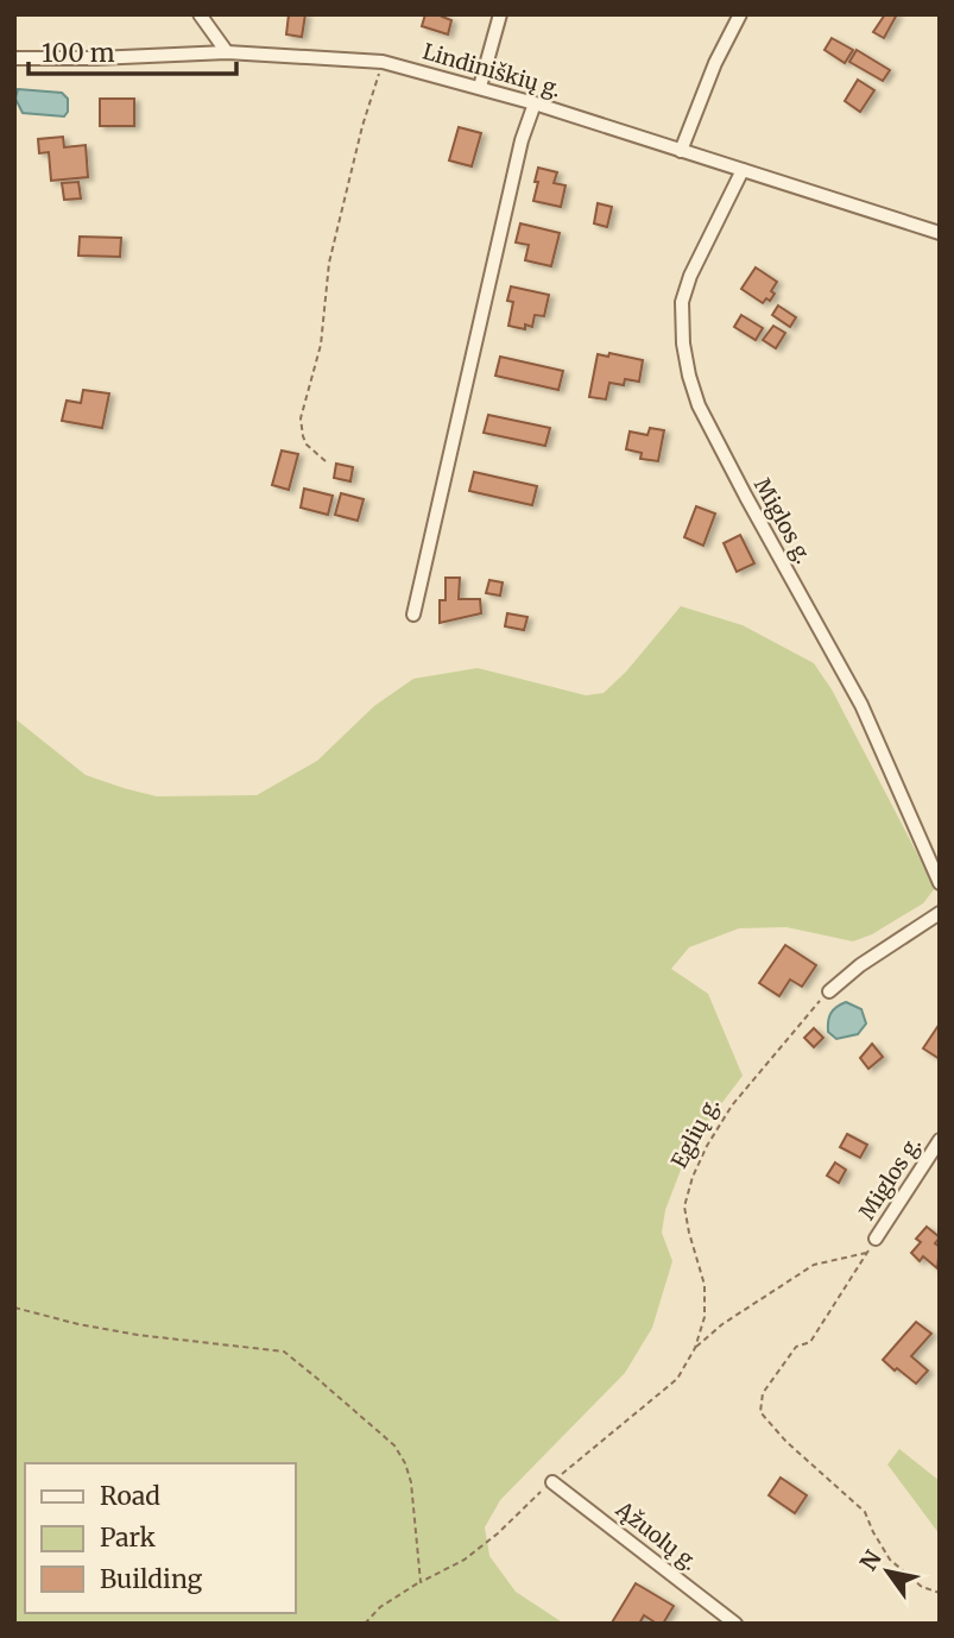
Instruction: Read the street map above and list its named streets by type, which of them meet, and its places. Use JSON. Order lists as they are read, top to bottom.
{
  "streets": {
    "street": ["Lindiniškių g.", "Miglos g.", "Ąžuolų g."],
    "path": ["Eglių g."]
  },
  "crossings": [
    ["Lindiniškių g.", "Miglos g."],
    ["Eglių g.", "Ąžuolų g."]
  ],
  "legend": ["Road", "Park", "Building"],
  "scale_bar": "100 m",
  "north": "top left"
}
